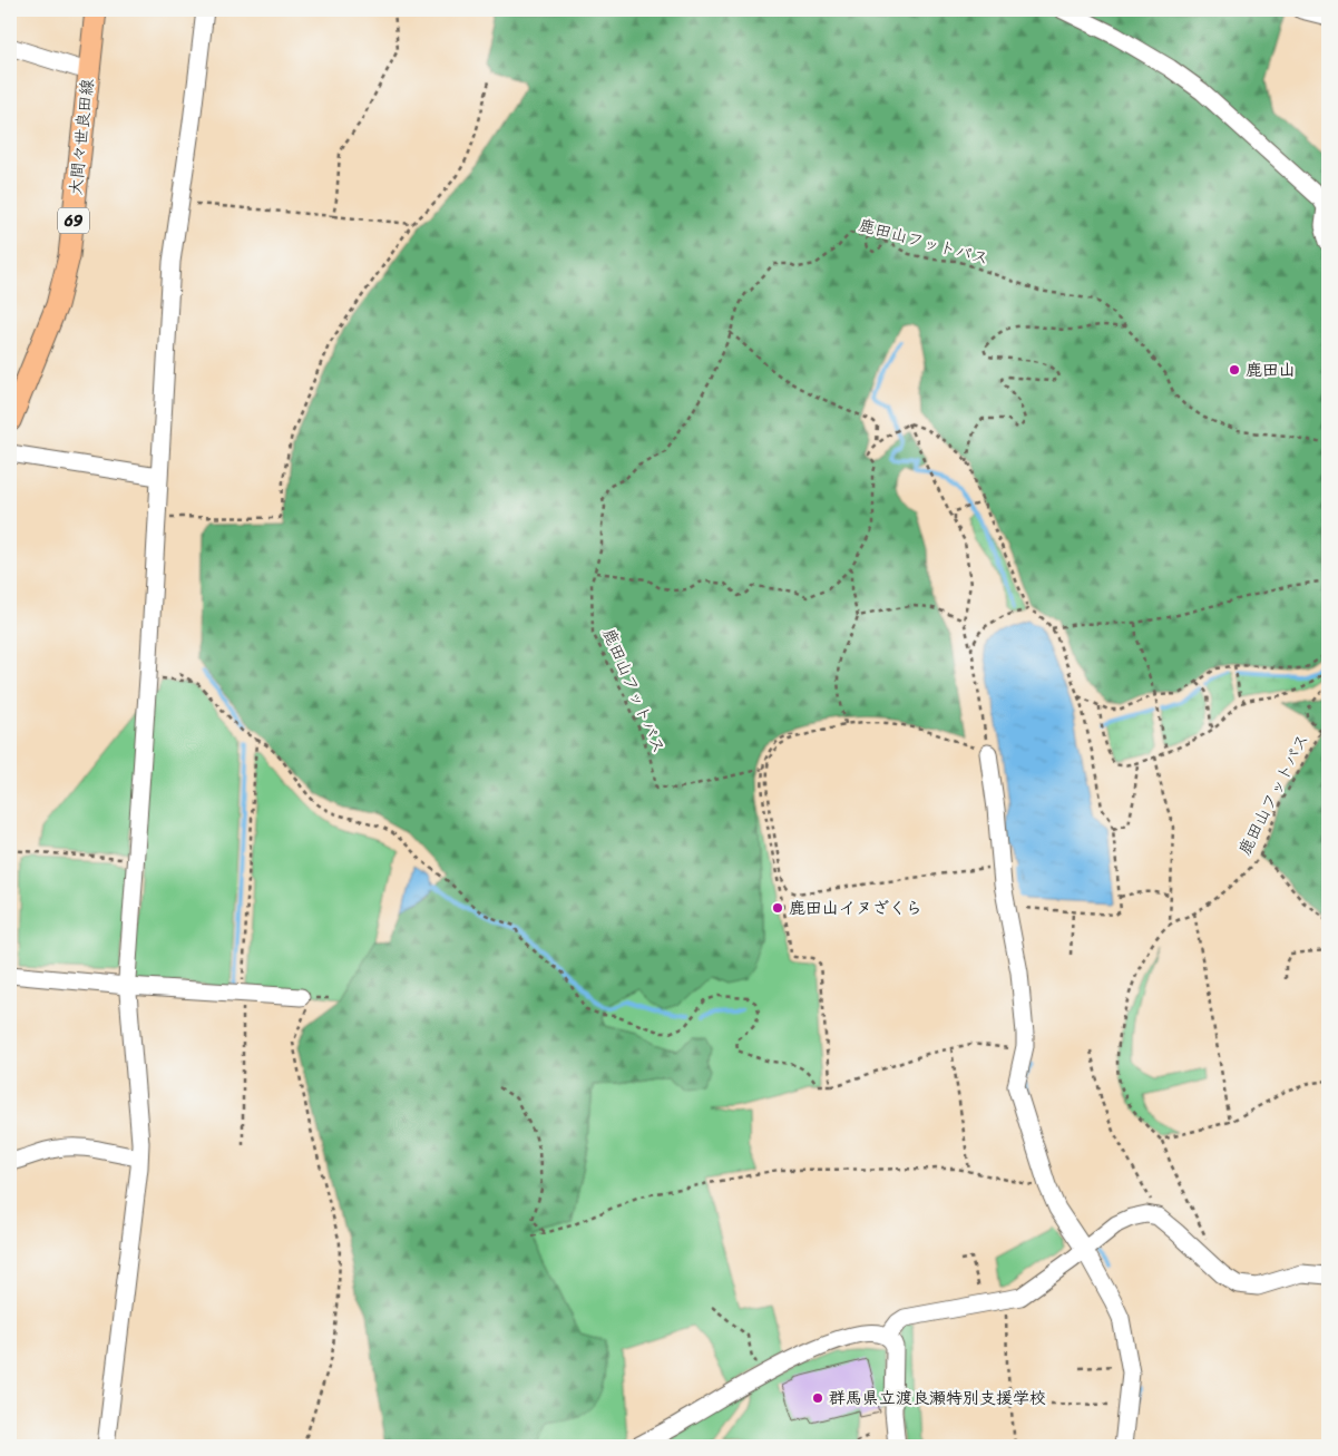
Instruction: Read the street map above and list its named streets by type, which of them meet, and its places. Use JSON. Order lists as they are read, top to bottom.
{
  "streets": {
    "main road": ["大間々世良田線", "69"],
    "path": ["鹿田山フットパス"]
  },
  "places": ["鹿田山", "鹿田山イヌざくら", "群馬県立渡良瀬特別支援学校"]
}
